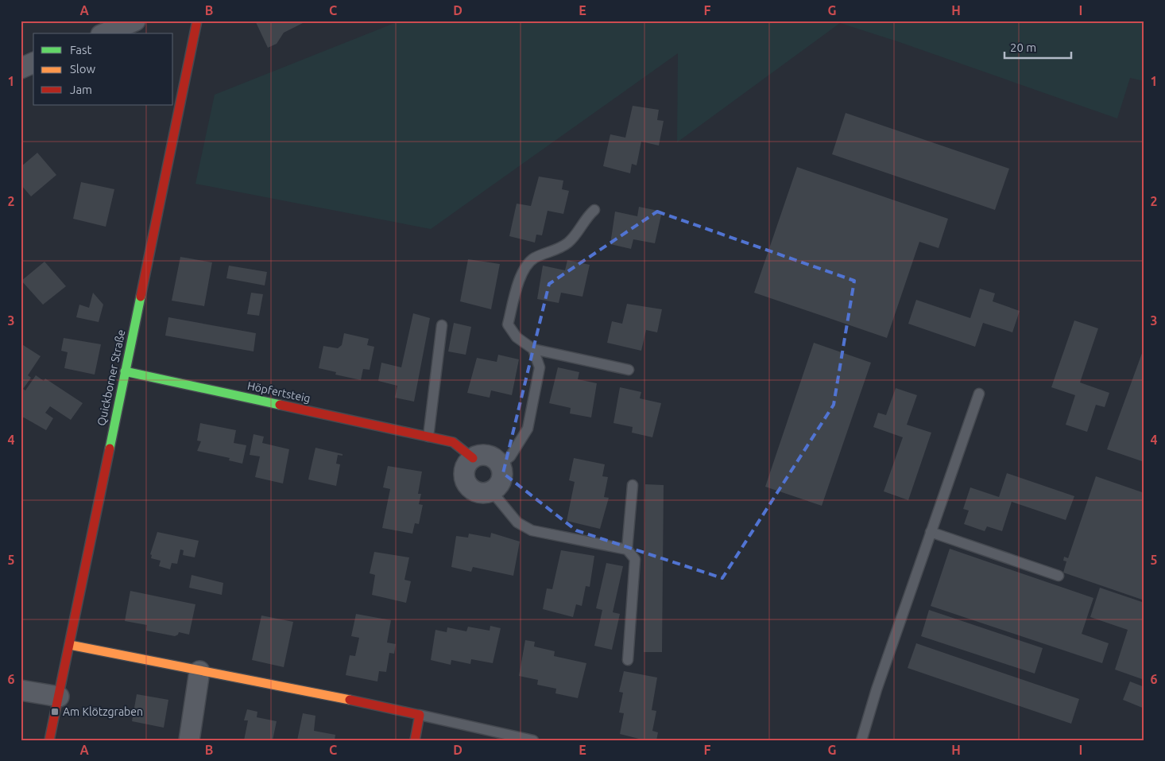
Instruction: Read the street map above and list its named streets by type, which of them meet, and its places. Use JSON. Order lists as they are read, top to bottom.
{
  "streets": {
    "street": ["Quickborner Straße", "Höpfertsteig"]
  },
  "crossings": [
    ["Quickborner Straße", "Höpfertsteig"]
  ],
  "places": {
    "transit": ["Am Klötzgraben"]
  },
  "legend": ["Fast", "Slow", "Jam"],
  "scale_bar": "20 m",
  "grid": {
    "columns": [
      "A",
      "B",
      "C",
      "D",
      "E",
      "F",
      "G",
      "H",
      "I"
    ],
    "rows": [
      "1",
      "2",
      "3",
      "4",
      "5",
      "6"
    ]
  }
}
